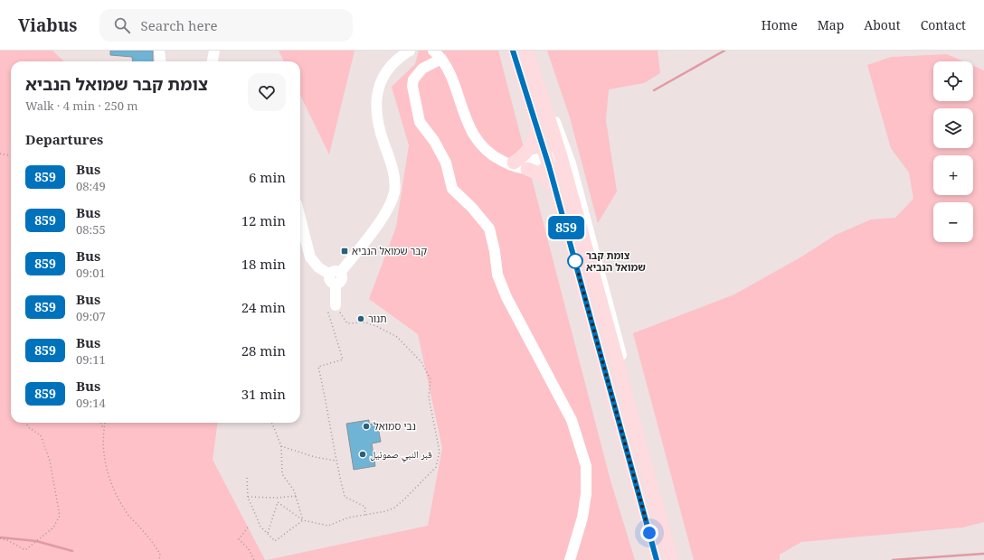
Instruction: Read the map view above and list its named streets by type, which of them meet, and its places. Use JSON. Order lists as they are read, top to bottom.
{
  "places": {
    "transit": ["קבר שמואל הנביא"],
    "other": [
      "צומת קבר שמואל הנביא",
      "תנור",
      "נבי סמואל",
      "قبر النبي صموئيل"
    ]
  },
  "lines": ["bus line 859"],
  "page": {
    "header": "Viabus",
    "search": "Search here",
    "nav": [
      "Home",
      "Map",
      "About",
      "Contact"
    ],
    "on_map": "859",
    "map_buttons": ["+", "−"],
    "heading": [
      ["צומת קבר שמואל הנביא", "Walk · 4 min · 250 m"],
      "Departures"
    ],
    "list": [
      {
        "mark": "859",
        "name": "Bus",
        "note": "08:49",
        "value": "6 min"
      },
      {
        "mark": "859",
        "name": "Bus",
        "note": "08:55",
        "value": "12 min"
      },
      {
        "mark": "859",
        "name": "Bus",
        "note": "09:01",
        "value": "18 min"
      },
      {
        "mark": "859",
        "name": "Bus",
        "note": "09:07",
        "value": "24 min"
      },
      {
        "mark": "859",
        "name": "Bus",
        "note": "09:11",
        "value": "28 min"
      },
      {
        "mark": "859",
        "name": "Bus",
        "note": "09:14",
        "value": "31 min"
      }
    ]
  }
}
